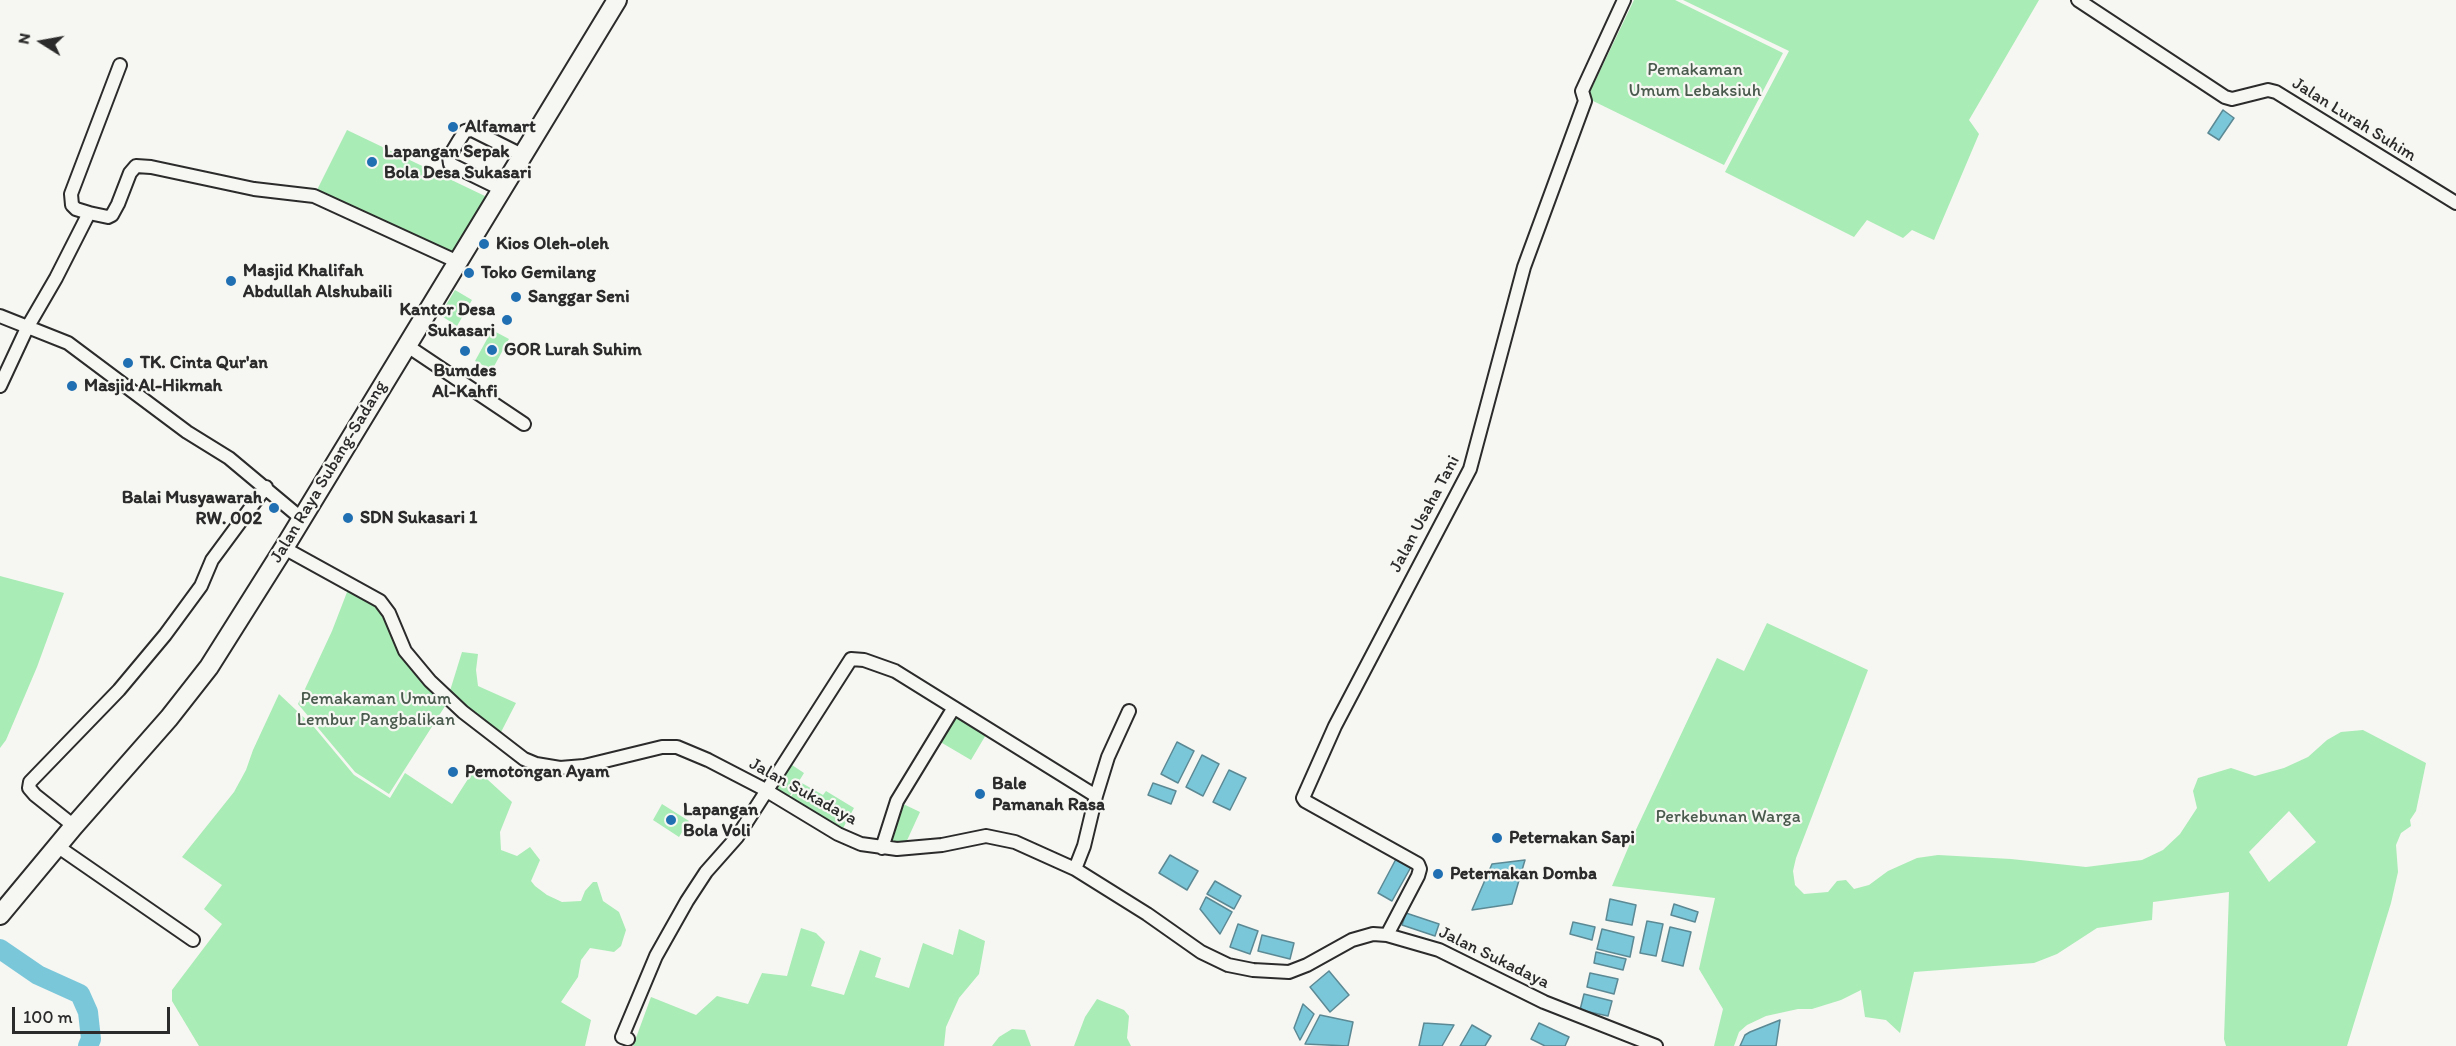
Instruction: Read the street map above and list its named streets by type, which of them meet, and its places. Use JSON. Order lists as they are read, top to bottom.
{
  "streets": {
    "main road": ["Jalan Raya Subang-Sadang"],
    "street": ["Jalan Lurah Suhim", "Jalan Usaha Tani", "Jalan Sukadaya"]
  },
  "crossings": [
    ["Jalan Raya Subang-Sadang", "Jalan Sukadaya"],
    ["Jalan Usaha Tani", "Jalan Sukadaya"]
  ],
  "parks": ["Pemakaman Umum Lebaksiuh", "Pemakaman Umum Lembur Pangbalikan", "Perkebunan Warga"],
  "places": [
    "Alfamart",
    "Lapangan Sepak Bola Desa Sukasari",
    "Kios Oleh-oleh",
    "Toko Gemilang",
    "Masjid Khalifah Abdullah Alshubaili",
    "Sanggar Seni",
    "Kantor Desa Sukasari",
    "GOR Lurah Suhim",
    "Bumdes Al-Kahfi",
    "TK. Cinta Qur'an",
    "Masjid Al-Hikmah",
    "Balai Musyawarah RW. 002",
    "SDN Sukasari 1",
    "Pemotongan Ayam",
    "Bale Pamanah Rasa",
    "Lapangan Bola Voli",
    "Peternakan Sapi",
    "Peternakan Domba"
  ],
  "scale_bar": "100 m",
  "north": "left"
}
